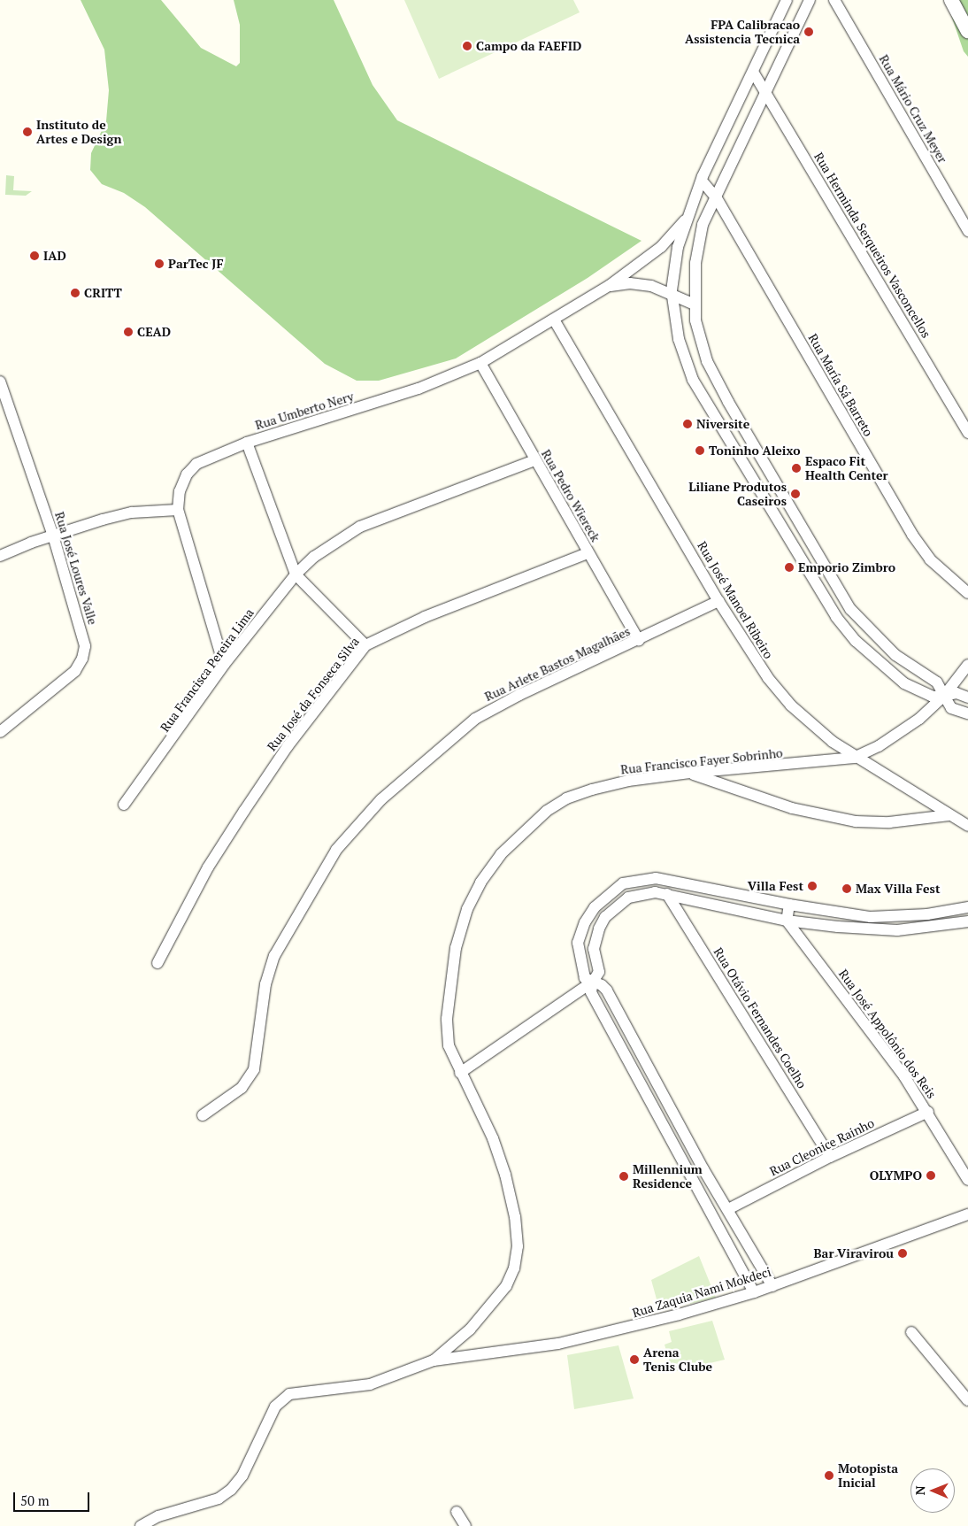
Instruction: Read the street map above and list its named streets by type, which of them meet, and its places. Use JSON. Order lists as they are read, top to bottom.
{
  "streets": {
    "street": [
      "Rua Mário Cruz Meyer",
      "Rua Herminda Serqueiros Vasconcellos",
      "Rua María Sá Barreto",
      "Rua Umberto Nery",
      "Rua Pedro Wiereck",
      "Rua José Loures Valle",
      "Rua José Manoel Ribeiro",
      "Rua Arlete Bastos Magalhães",
      "Rua Francisca Pereira Lima",
      "Rua José da Fonseca Silva",
      "Rua Francisco Fayer Sobrinho",
      "Rua Otávio Fernandes Coelho",
      "Rua José Appolônio dos Reis",
      "Rua Cleonice Rainho",
      "Rua Zaquia Nami Mokdeci"
    ]
  },
  "crossings": [
    ["Rua Umberto Nery", "Rua Pedro Wiereck"],
    ["Rua Umberto Nery", "Rua José Manoel Ribeiro"],
    ["Rua Umberto Nery", "Rua Francisca Pereira Lima"],
    ["Rua Pedro Wiereck", "Rua Arlete Bastos Magalhães"],
    ["Rua Pedro Wiereck", "Rua Francisca Pereira Lima"],
    ["Rua Pedro Wiereck", "Rua José da Fonseca Silva"],
    ["Rua José Manoel Ribeiro", "Rua Arlete Bastos Magalhães"],
    ["Rua José Manoel Ribeiro", "Rua Francisco Fayer Sobrinho"],
    ["Rua Francisco Fayer Sobrinho", "Rua Zaquia Nami Mokdeci"],
    ["Rua Otávio Fernandes Coelho", "Rua Cleonice Rainho"],
    ["Rua José Appolônio dos Reis", "Rua Cleonice Rainho"]
  ],
  "places": [
    "FPA Calibracao Assistencia Tecnica",
    "Campo da FAEFID",
    "Instituto de Artes e Design",
    "IAD",
    "ParTec JF",
    "CRITT",
    "CEAD",
    "Niversite",
    "Toninho Aleixo",
    "Espaco Fit Health Center",
    "Liliane Produtos Caseiros",
    "Emporio Zimbro",
    "Villa Fest",
    "Max Villa Fest",
    "OLYMPO",
    "Millennium Residence",
    "Bar Viravirou",
    "Arena Tenis Clube",
    "Motopista Inicial"
  ],
  "scale_bar": "50 m",
  "north": "left"
}
